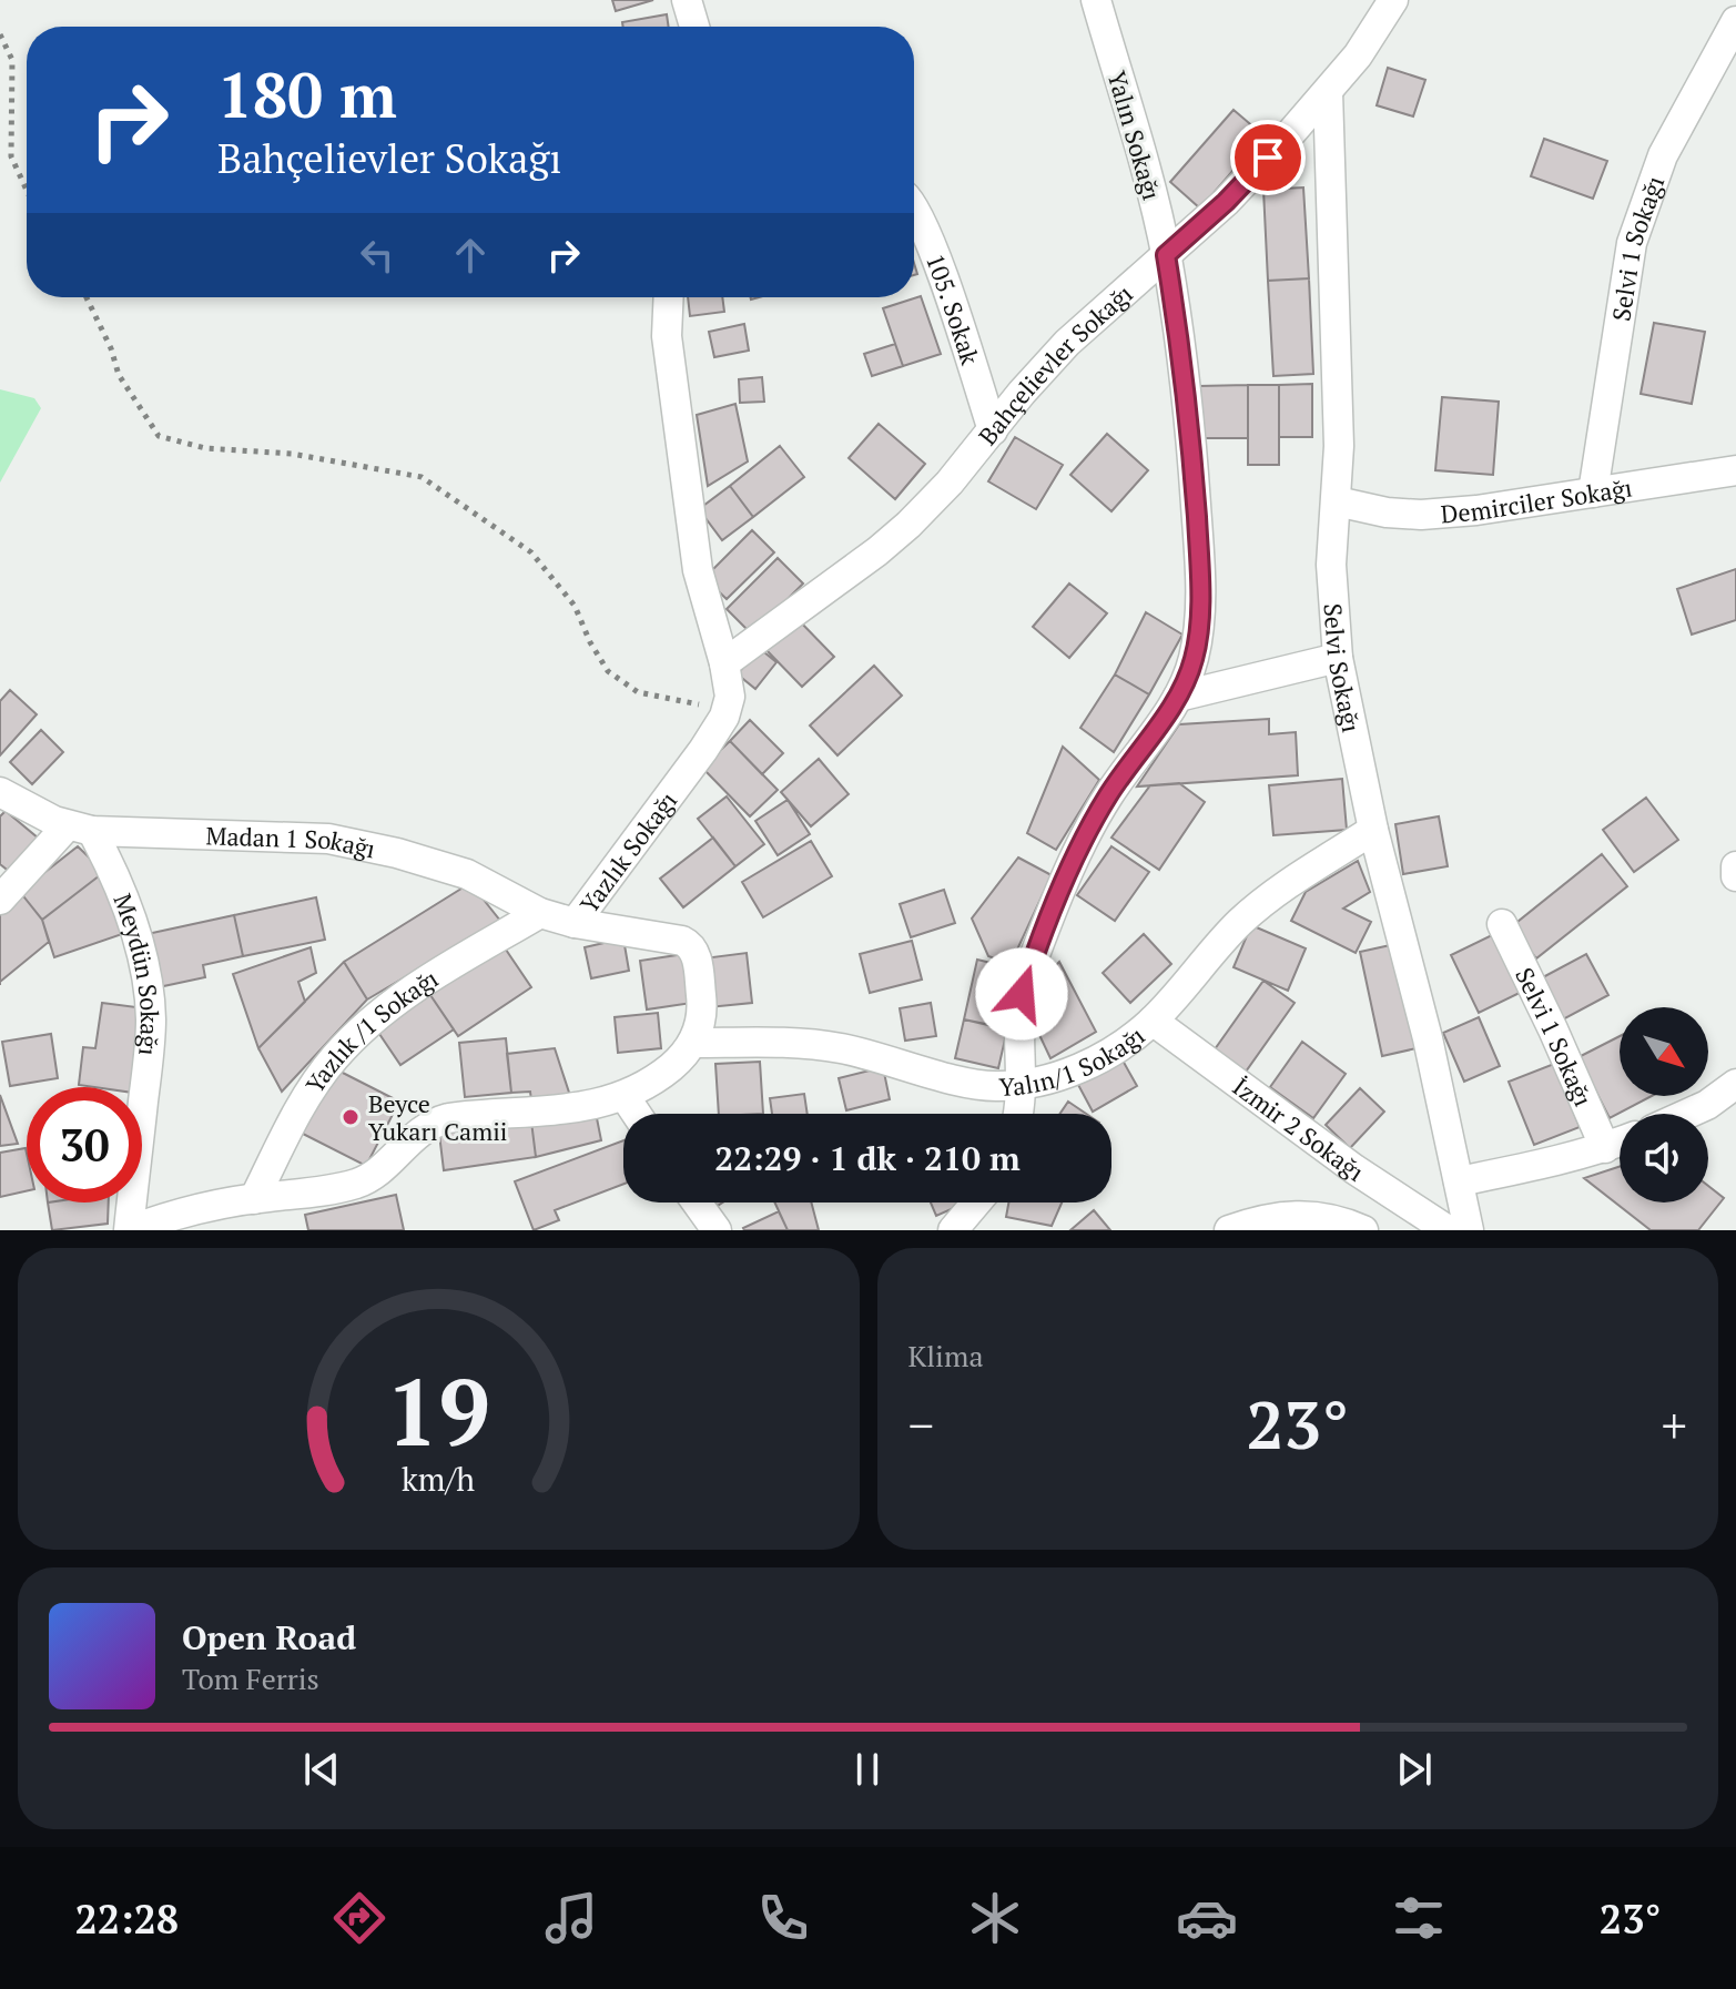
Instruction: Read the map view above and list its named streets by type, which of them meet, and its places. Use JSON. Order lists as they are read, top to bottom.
{
  "streets": {
    "street": [
      "Yalın Sokağı",
      "Selvi 1 Sokağı",
      "105. Sokak",
      "Bahçelievler Sokağı",
      "Demirciler Sokağı",
      "Selvi Sokağı",
      "Madan 1 Sokağı",
      "Yazlık Sokağı",
      "Meydün Sokağı",
      "Yazlık /1 Sokağı",
      "Yalın/1 Sokağı",
      "İzmir 2 Sokağı"
    ]
  },
  "crossings": [
    ["Yalın Sokağı", "Bahçelievler Sokağı"],
    ["Yalın Sokağı", "Yalın/1 Sokağı"],
    ["Selvi 1 Sokağı", "Demirciler Sokağı"],
    ["105. Sokak", "Bahçelievler Sokağı"],
    ["Bahçelievler Sokağı", "Selvi Sokağı"],
    ["Bahçelievler Sokağı", "Yazlık Sokağı"],
    ["Demirciler Sokağı", "Selvi Sokağı"],
    ["Selvi Sokağı", "Yalın/1 Sokağı"],
    ["Madan 1 Sokağı", "Yazlık Sokağı"],
    ["Madan 1 Sokağı", "Meydün Sokağı"],
    ["Madan 1 Sokağı", "Yazlık /1 Sokağı"],
    ["Yazlık Sokağı", "Yalın/1 Sokağı"],
    ["Yalın/1 Sokağı", "İzmir 2 Sokağı"]
  ],
  "places": ["Beyce Yukarı Camii"],
  "north": "bottom right",
  "page": {
    "turn": ["180 m", "Bahçelievler Sokağı"],
    "limit": "30",
    "trip": "22:29 · 1 dk · 210 m",
    "tile": "Klima",
    "heat": ["−", "23°", "+"],
    "song": ["Open Road", "Tom Ferris"],
    "tabs": ["22:28", "23°"],
    "gauge": ["19", "km/h"]
  }
}
